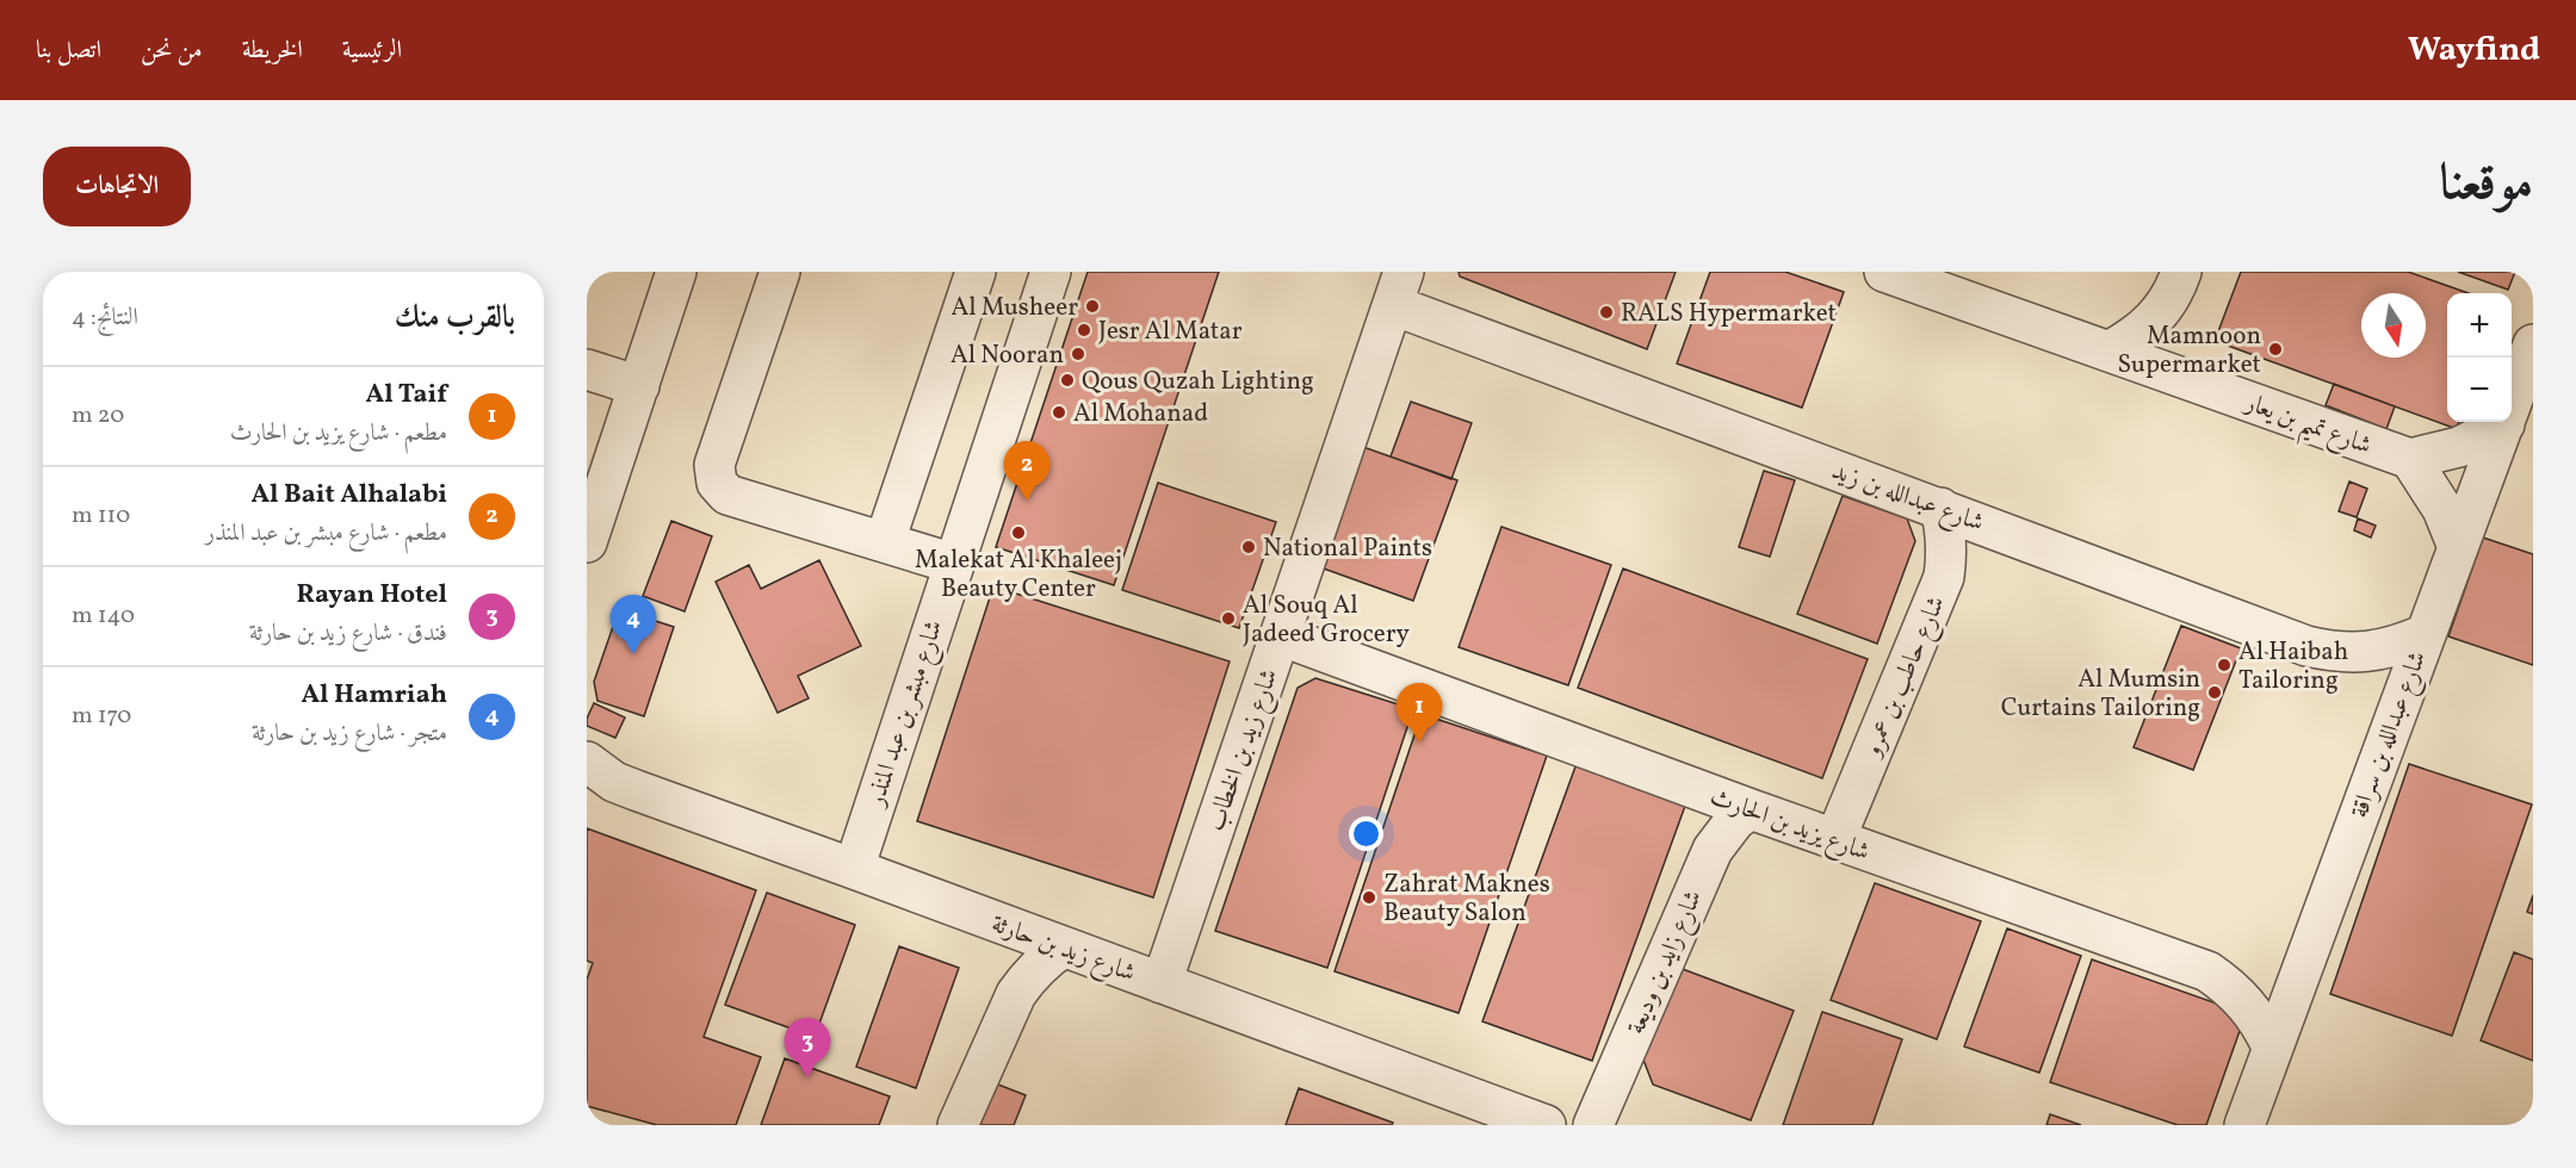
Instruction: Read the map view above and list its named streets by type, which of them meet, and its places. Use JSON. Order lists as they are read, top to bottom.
{
  "streets": {
    "street": [
      "شارع تميم بن يعار",
      "شارع عبدالله بن زيد",
      "شارع حاطب بن عمرو",
      "شارع مبشر بن عبد المنذر",
      "شارع عبدالله بن سراقة",
      "شارع زيد بن الخطاب",
      "شارع يزيد بن الحارث",
      "شارع زيد بن حارثة",
      "شارع زايد بن وديعة"
    ]
  },
  "crossings": [
    ["شارع عبدالله بن زيد", "شارع حاطب بن عمرو"],
    ["شارع عبدالله بن زيد", "شارع عبدالله بن سراقة"],
    ["شارع عبدالله بن زيد", "شارع زيد بن الخطاب"],
    ["شارع حاطب بن عمرو", "شارع يزيد بن الحارث"],
    ["شارع مبشر بن عبد المنذر", "شارع زيد بن حارثة"],
    ["شارع عبدالله بن سراقة", "شارع يزيد بن الحارث"],
    ["شارع زيد بن الخطاب", "شارع يزيد بن الحارث"],
    ["شارع زيد بن الخطاب", "شارع زيد بن حارثة"],
    ["شارع يزيد بن الحارث", "شارع زايد بن وديعة"]
  ],
  "places": [
    "Al Musheer",
    "RALS Hypermarket",
    "Jesr Al Matar",
    "Mamnoon Supermarket",
    "Al Nooran",
    "Qous Quzah Lighting",
    "Al Mohanad",
    "Malekat Al Khaleej Beauty Center",
    "National Paints",
    "Al Souq Al Jadeed Grocery",
    "Al Haibah Tailoring",
    "Al Mumsin Curtains Tailoring",
    "Zahrat Maknes Beauty Salon"
  ],
  "north": "bottom",
  "page": {
    "header": "Wayfind",
    "nav": [
      "الرئيسية",
      "الخريطة",
      "من نحن",
      "اتصل بنا"
    ],
    "title": "موقعنا",
    "buttons": "الاتجاهات",
    "heading": ["بالقرب منك", "النتائج: 4"],
    "map_buttons": ["+", "−"],
    "list": [
      {
        "mark": "1",
        "name": "Al Taif",
        "note": "مطعم · شارع يزيد بن الحارث",
        "value": "20 m"
      },
      {
        "mark": "2",
        "name": "Al Bait Alhalabi",
        "note": "مطعم · شارع مبشر بن عبد المنذر",
        "value": "110 m"
      },
      {
        "mark": "3",
        "name": "Rayan Hotel",
        "note": "فندق · شارع زيد بن حارثة",
        "value": "140 m"
      },
      {
        "mark": "4",
        "name": "Al Hamriah",
        "note": "متجر · شارع زيد بن حارثة",
        "value": "170 m"
      }
    ],
    "pins": [
      "2",
      "4",
      "1",
      "3"
    ]
  }
}
